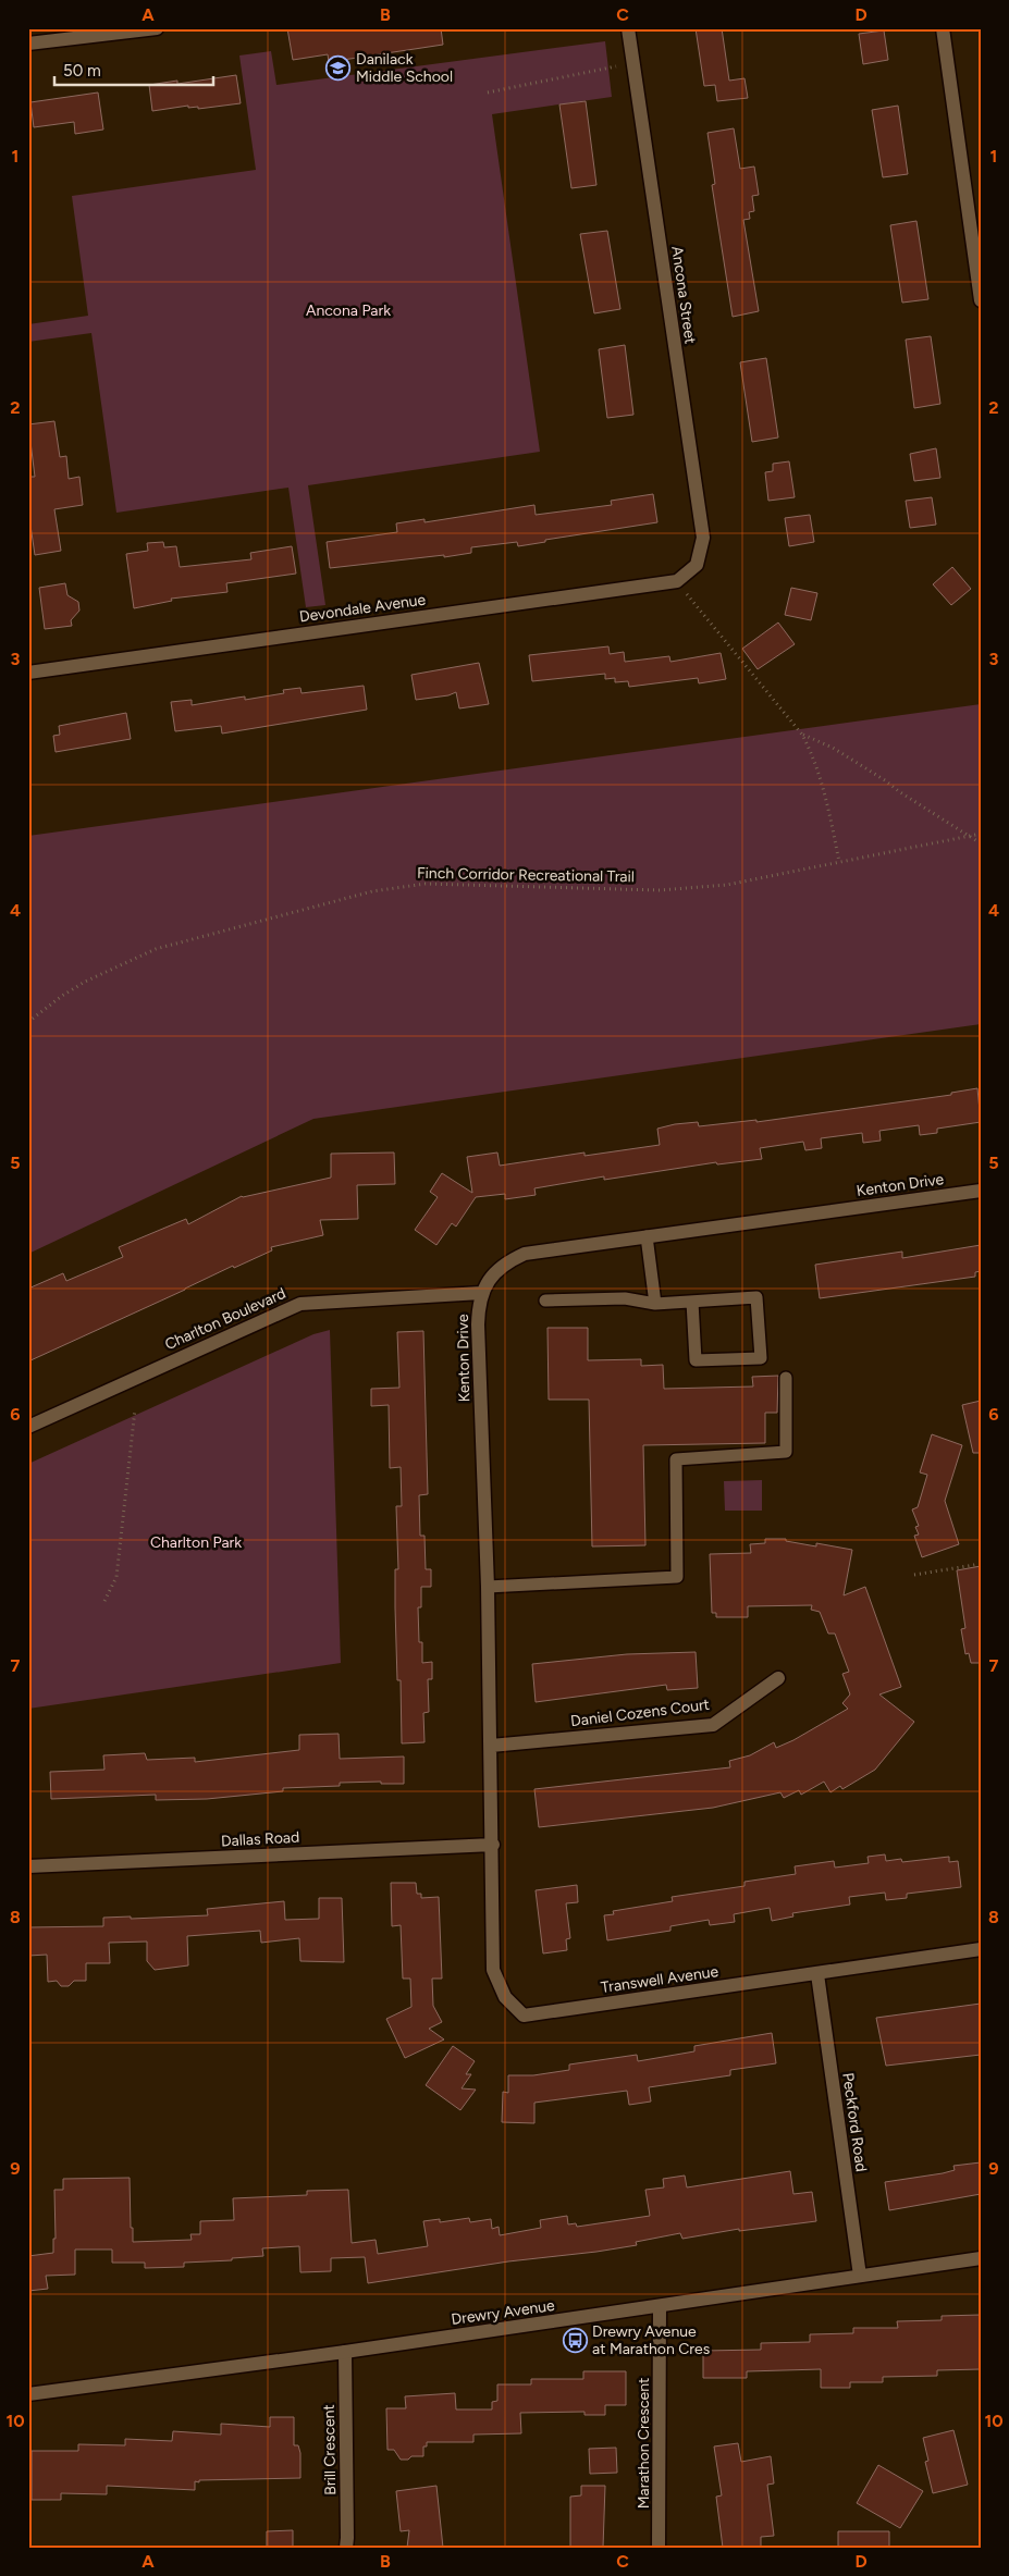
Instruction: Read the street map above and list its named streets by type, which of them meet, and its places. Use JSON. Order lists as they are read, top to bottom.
{
  "streets": {
    "street": [
      "Ancona Street",
      "Devondale Avenue",
      "Kenton Drive",
      "Charlton Boulevard",
      "Daniel Cozens Court",
      "Dallas Road",
      "Transwell Avenue",
      "Peckford Road",
      "Drewry Avenue",
      "Marathon Crescent",
      "Brill Crescent"
    ],
    "path": ["Finch Corridor Recreational Trail"]
  },
  "crossings": [
    ["Ancona Street", "Devondale Avenue"],
    ["Kenton Drive", "Charlton Boulevard"],
    ["Kenton Drive", "Daniel Cozens Court"],
    ["Kenton Drive", "Dallas Road"],
    ["Kenton Drive", "Transwell Avenue"],
    ["Dallas Road", "Transwell Avenue"],
    ["Transwell Avenue", "Peckford Road"],
    ["Peckford Road", "Drewry Avenue"],
    ["Drewry Avenue", "Marathon Crescent"],
    ["Drewry Avenue", "Brill Crescent"]
  ],
  "parks": ["Ancona Park", "Charlton Park"],
  "places": {
    "school or university": ["Danilack Middle School"],
    "bus stop": ["Drewry Avenue at Marathon Cres"]
  },
  "scale_bar": "50 m",
  "grid": {
    "columns": [
      "A",
      "B",
      "C",
      "D"
    ],
    "rows": [
      "1",
      "2",
      "3",
      "4",
      "5",
      "6",
      "7",
      "8",
      "9",
      "10"
    ]
  }
}
